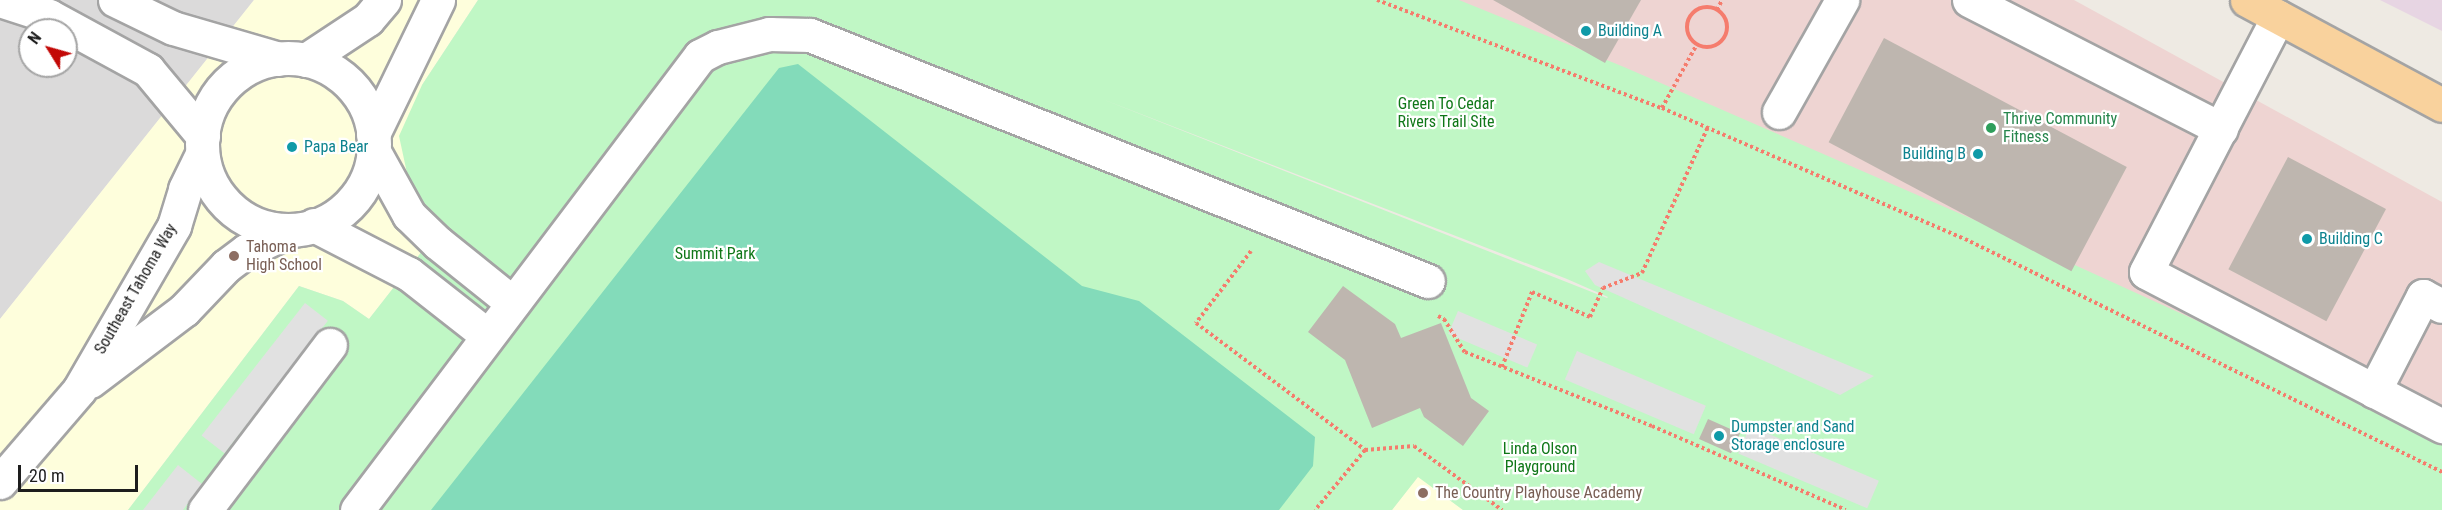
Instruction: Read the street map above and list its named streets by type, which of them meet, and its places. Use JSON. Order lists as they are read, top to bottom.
{
  "streets": {
    "street": ["Southeast Tahoma Way"]
  },
  "parks": ["Green To Cedar Rivers Trail Site", "Summit Park", "Linda Olson Playground"],
  "places": [
    "Building A",
    "Thrive Community Fitness",
    "Papa Bear",
    "Building B",
    "Building C",
    "Tahoma High School",
    "Dumpster and Sand Storage enclosure",
    "The Country Playhouse Academy"
  ],
  "scale_bar": "20 m",
  "north": "top left"
}
